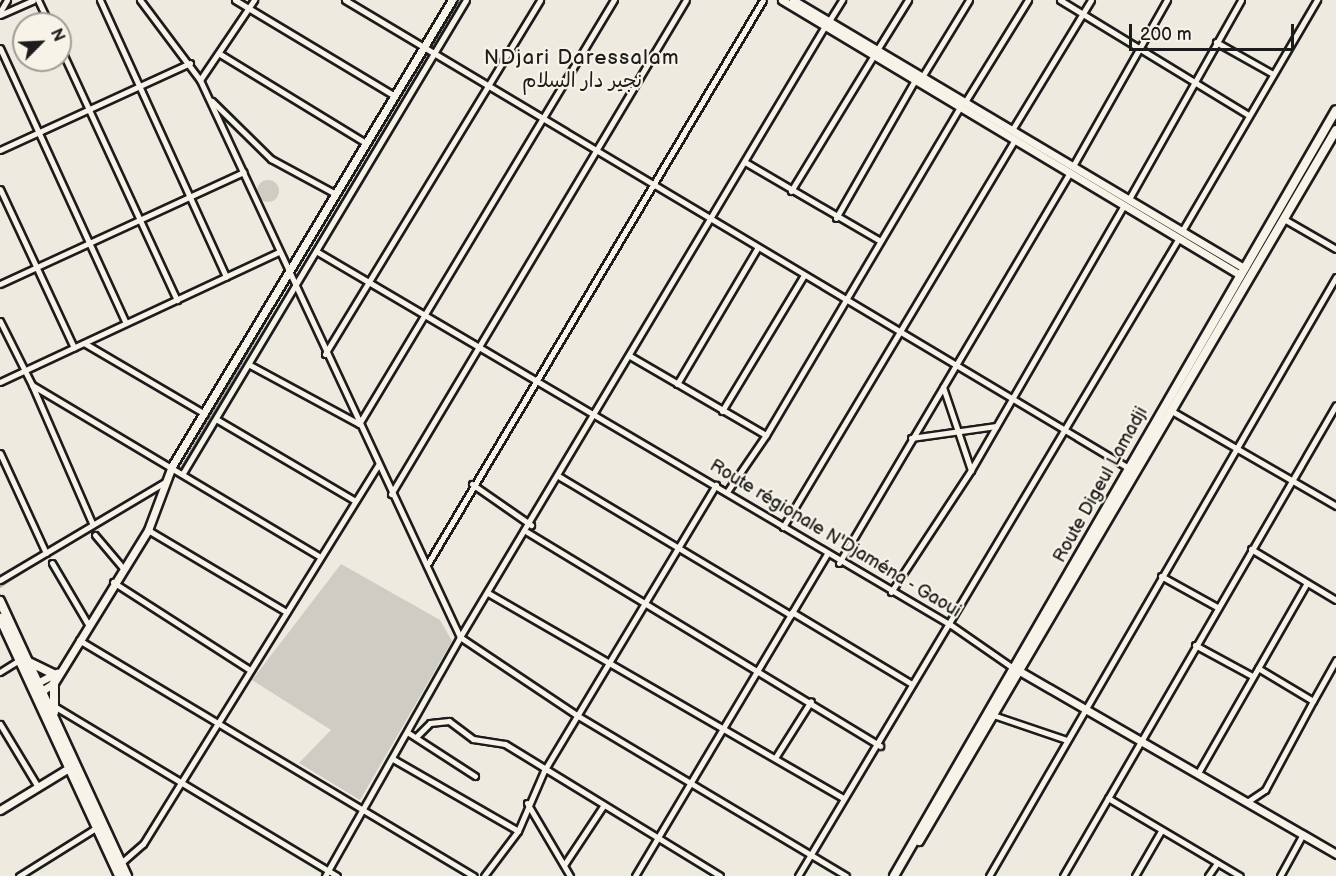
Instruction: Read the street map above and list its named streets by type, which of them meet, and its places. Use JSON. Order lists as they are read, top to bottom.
{
  "streets": {
    "main road": ["Route Digeul Lamadji"],
    "street": ["Route régionale N'Djaména - Gaoui"]
  },
  "crossings": [
    ["Route Digeul Lamadji", "Route régionale N'Djaména - Gaoui"]
  ],
  "districts": ["NDjari Daressalam نجير دار السلام"],
  "scale_bar": "200 m",
  "north": "top right"
}
